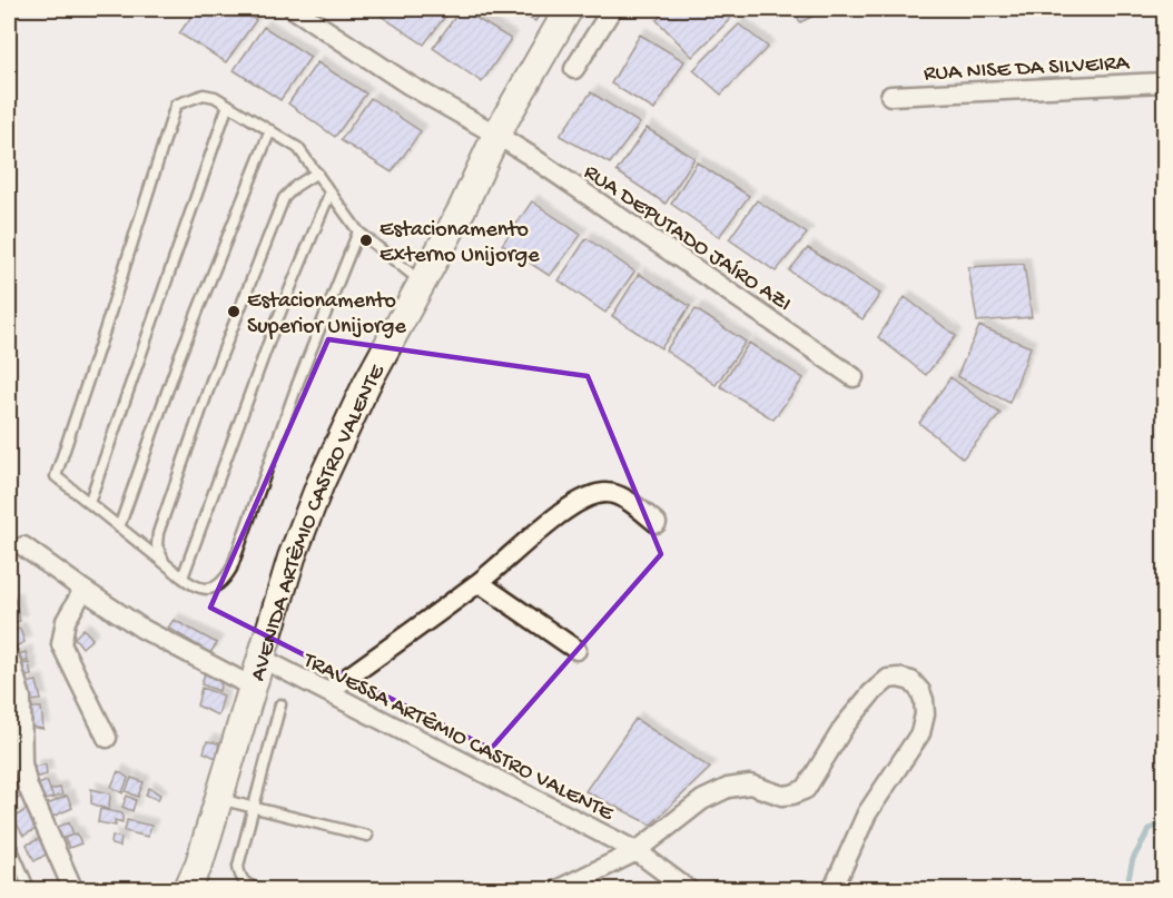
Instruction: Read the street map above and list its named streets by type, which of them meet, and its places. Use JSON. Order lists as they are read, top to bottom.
{
  "streets": {
    "main road": ["AVENIDA ARTÊMIO CASTRO VALENTE"],
    "street": ["RUA NISE DA SILVEIRA", "RUA DEPUTADO JAÍRO AZI", "TRAVESSA ARTÊMIO CASTRO VALENTE"]
  },
  "crossings": [
    ["RUA DEPUTADO JAÍRO AZI", "AVENIDA ARTÊMIO CASTRO VALENTE"],
    ["AVENIDA ARTÊMIO CASTRO VALENTE", "TRAVESSA ARTÊMIO CASTRO VALENTE"]
  ],
  "places": ["Estacionamento Externo Unijorge", "Estacionamento Superior Unijorge"]
}
